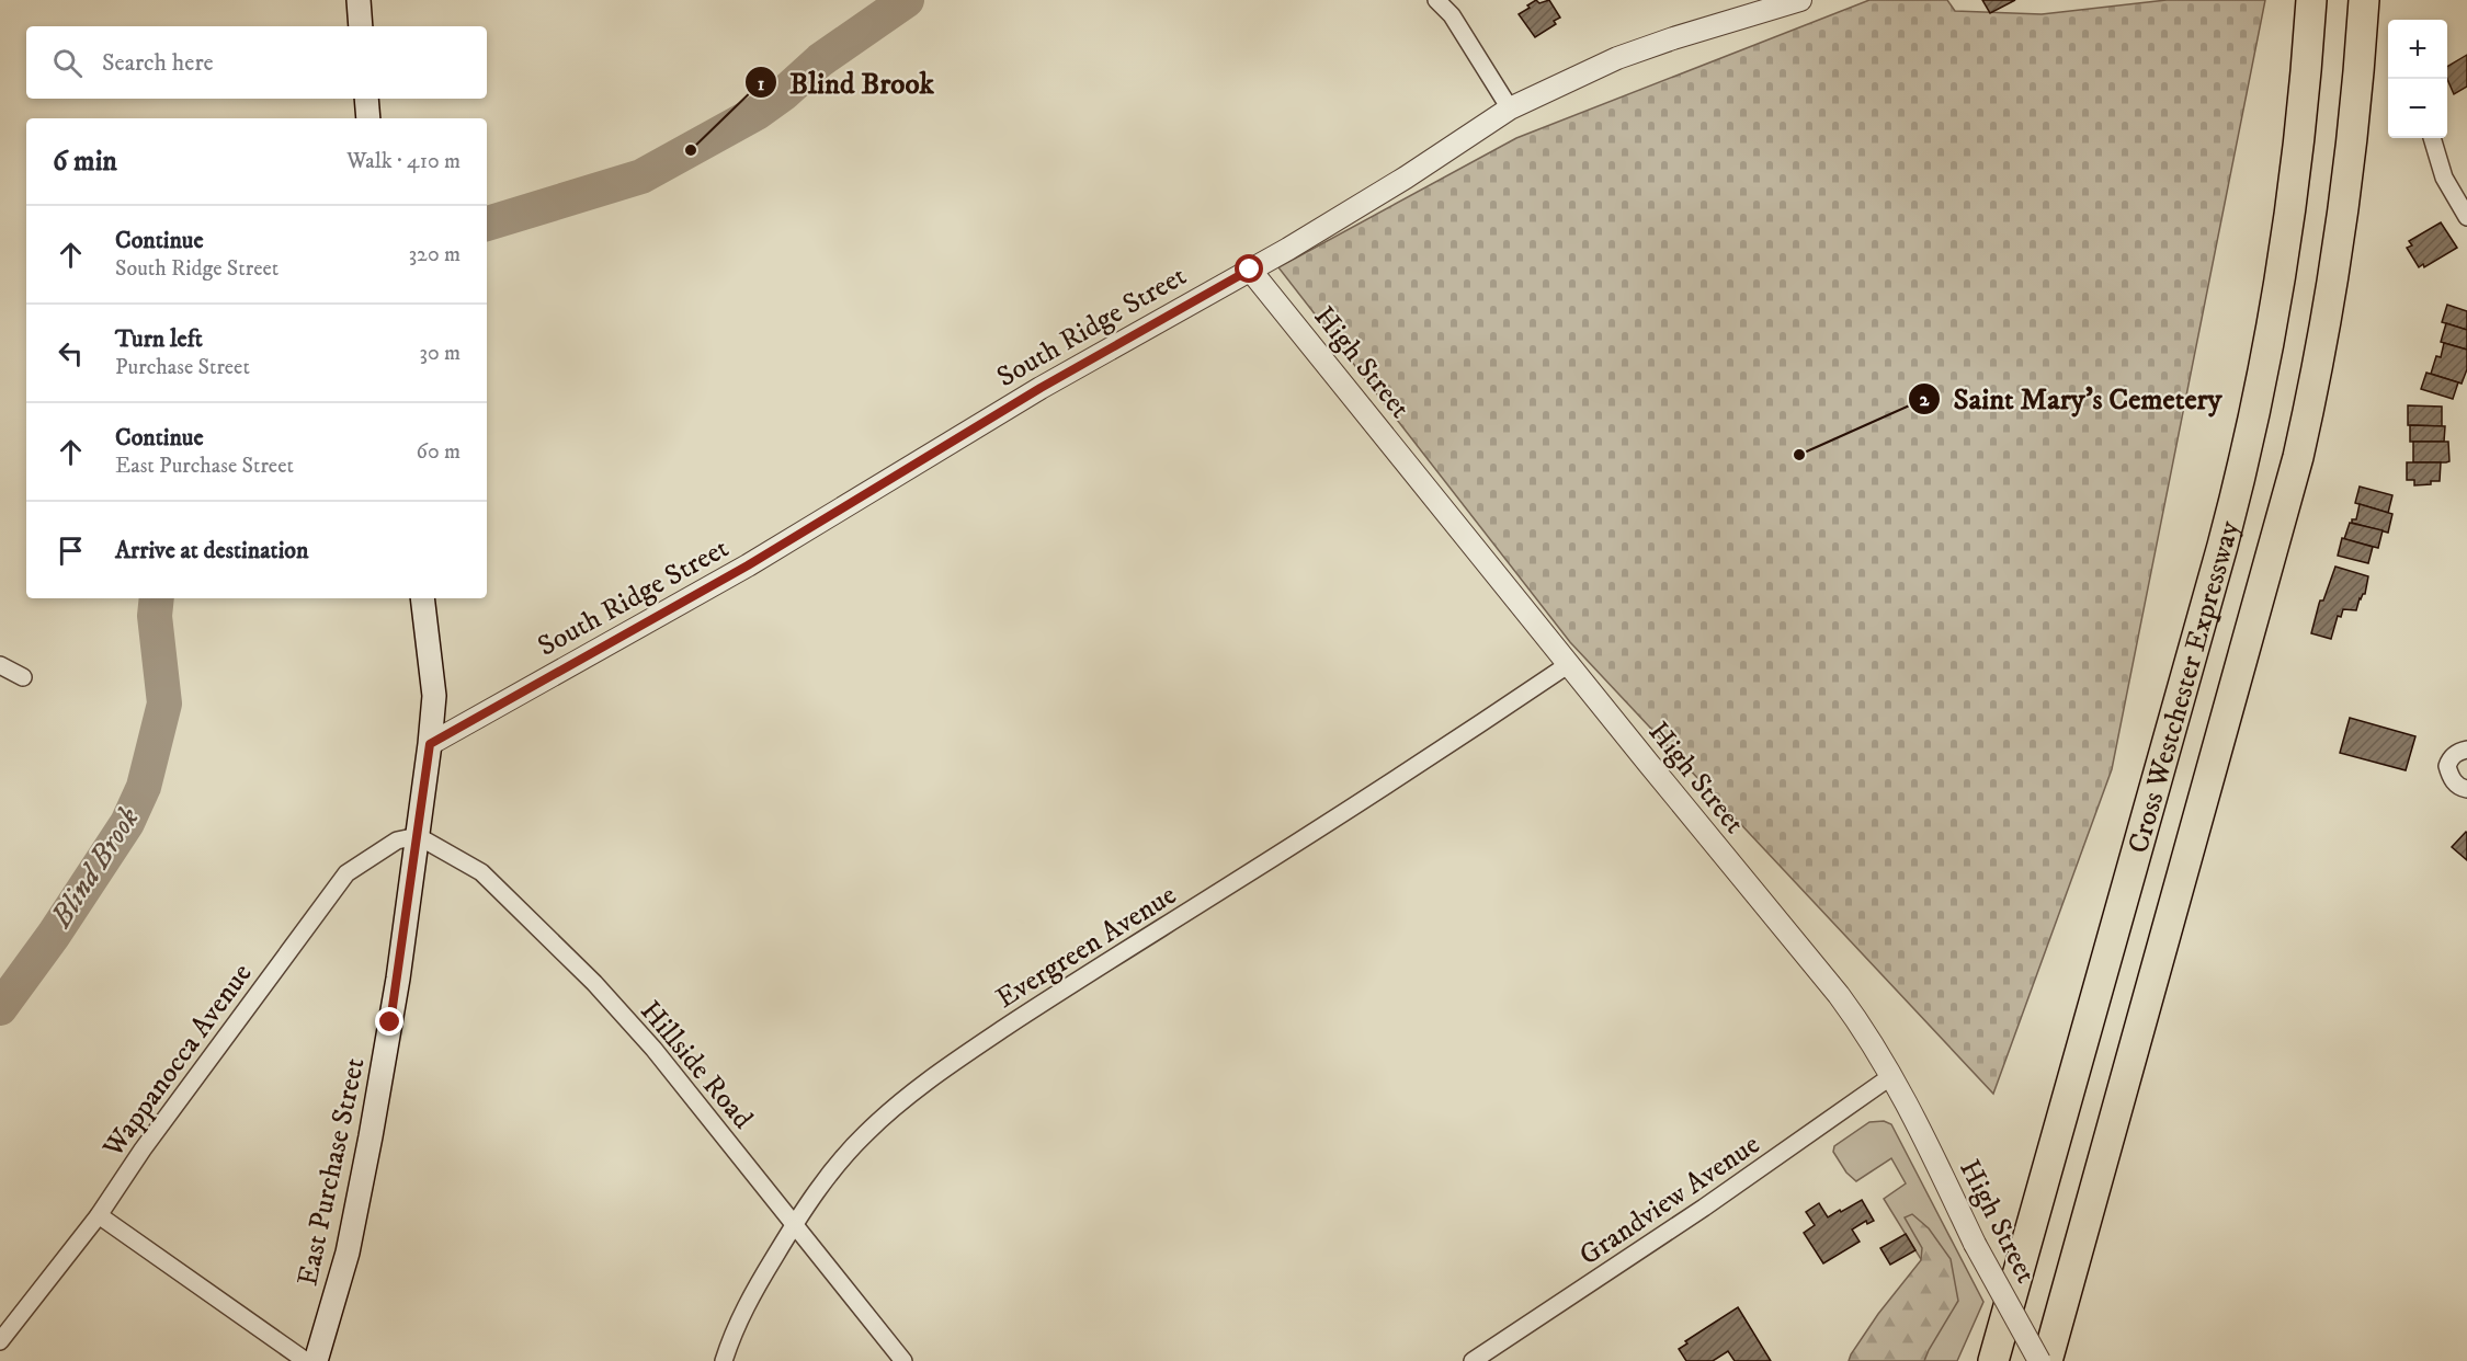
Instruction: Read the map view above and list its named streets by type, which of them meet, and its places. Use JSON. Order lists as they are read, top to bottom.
{
  "streets": {
    "highway": ["Cross Westchester Expressway"],
    "main road": ["East Purchase Street"],
    "street": [
      "South Ridge Street",
      "High Street",
      "Evergreen Avenue",
      "Wappanocca Avenue",
      "Hillside Road",
      "Grandview Avenue"
    ]
  },
  "crossings": [
    ["South Ridge Street", "High Street"],
    ["South Ridge Street", "East Purchase Street"],
    ["High Street", "Evergreen Avenue"],
    ["High Street", "Grandview Avenue"],
    ["Evergreen Avenue", "Hillside Road"],
    ["Wappanocca Avenue", "Hillside Road"],
    ["Wappanocca Avenue", "East Purchase Street"],
    ["Hillside Road", "East Purchase Street"]
  ],
  "water": ["Blind Brook"],
  "places": ["Blind Brook", "Saint Mary's Cemetery"],
  "page": {
    "map_buttons": ["+", "−"],
    "search": "Search here",
    "heading": ["6 min", "Walk · 410 m"],
    "list": [
      ["Continue", "South Ridge Street", "320 m"],
      ["Turn left", "Purchase Street", "30 m"],
      ["Continue", "East Purchase Street", "60 m"],
      "Arrive at destination"
    ]
  }
}
